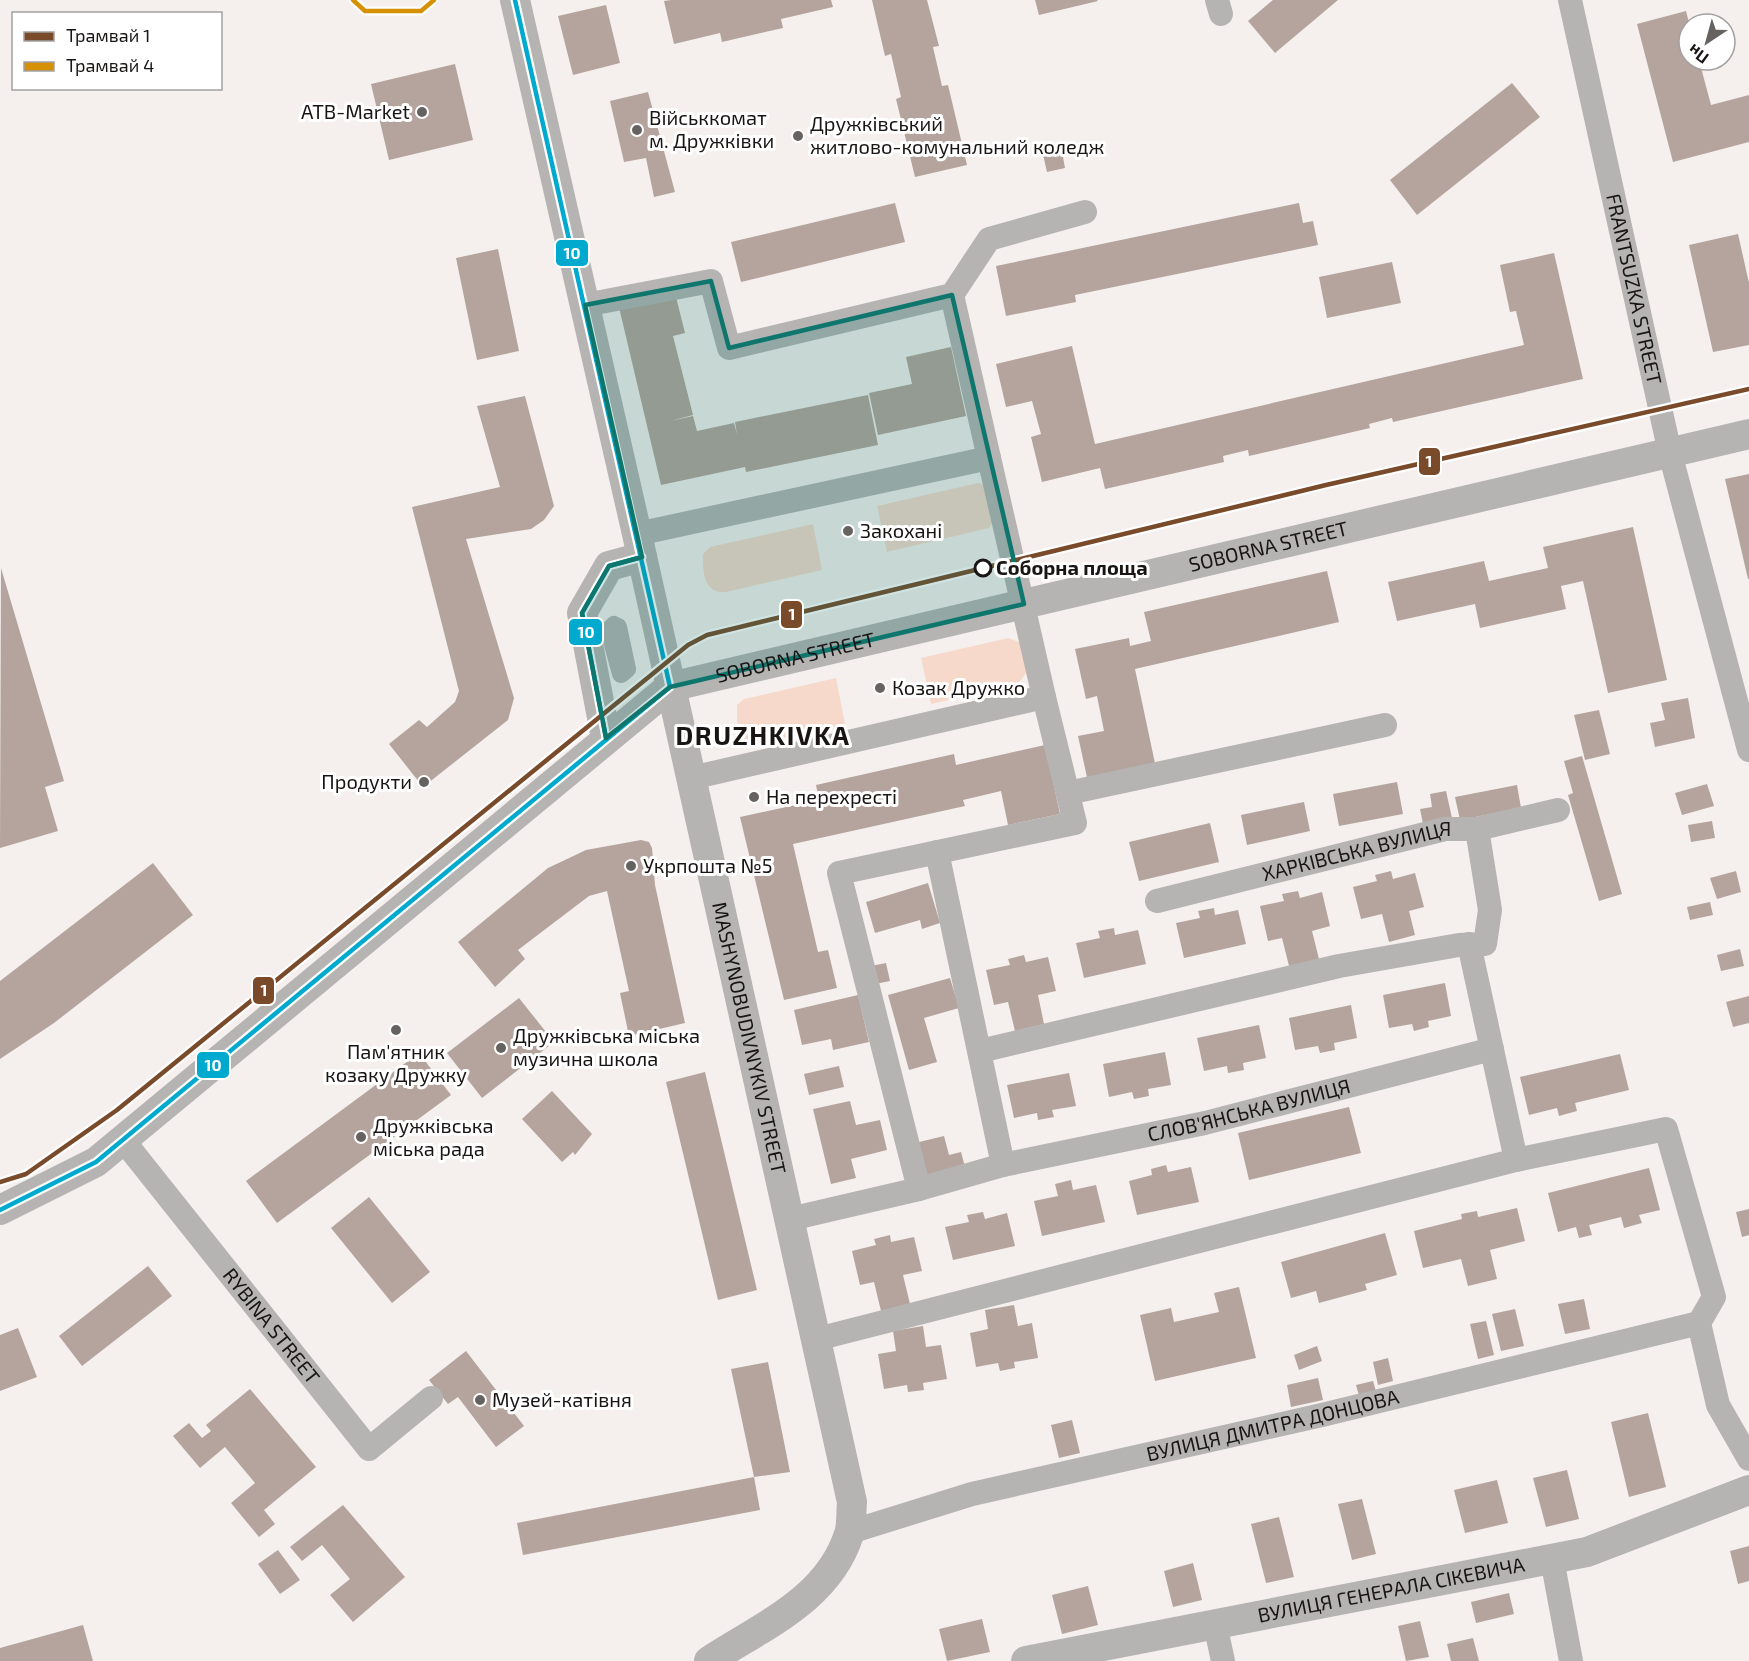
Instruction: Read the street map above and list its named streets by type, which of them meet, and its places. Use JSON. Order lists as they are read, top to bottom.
{
  "streets": {
    "street": [
      "FRANTSUZKA STREET",
      "SOBORNA STREET",
      "ХАРКІВСЬКА ВУЛИЦЯ",
      "MASHYNOBUDIVNYKIV STREET",
      "СЛОВ'ЯНСЬКА ВУЛИЦЯ",
      "RYBINA STREET",
      "ВУЛИЦЯ ДМИТРА ДОНЦОВА",
      "ВУЛИЦЯ ГЕНЕРАЛА СІКЕВИЧА"
    ]
  },
  "crossings": [
    ["FRANTSUZKA STREET", "SOBORNA STREET"],
    ["SOBORNA STREET", "MASHYNOBUDIVNYKIV STREET"],
    ["SOBORNA STREET", "RYBINA STREET"],
    ["MASHYNOBUDIVNYKIV STREET", "СЛОВ'ЯНСЬКА ВУЛИЦЯ"],
    ["MASHYNOBUDIVNYKIV STREET", "ВУЛИЦЯ ДМИТРА ДОНЦОВА"]
  ],
  "districts": ["DRUZHKIVKA"],
  "places": [
    "ATB-Market",
    "Військкомат м. Дружківки",
    "Дружківський житлово-комунальний коледж",
    "Закохані",
    "Соборна площа",
    "Козак Дружко",
    "Продукти",
    "На перехресті",
    "Укрпошта №5",
    "Пам'ятник козаку Дружку",
    "Дружківська міська музична школа",
    "Дружківська міська рада",
    "Музей-катівня"
  ],
  "lines": ["tram line 4", "transit line 10", "tram line 1"],
  "legend": ["Трамвай 1", "Трамвай 4"],
  "north": "bottom left"
}
